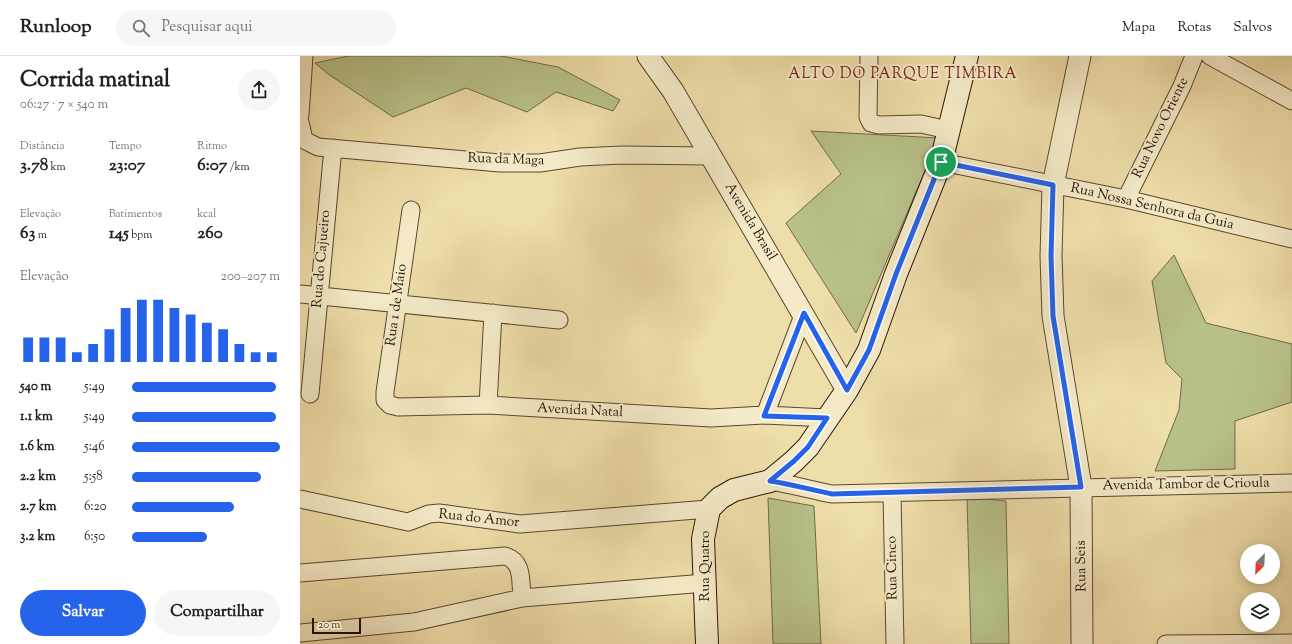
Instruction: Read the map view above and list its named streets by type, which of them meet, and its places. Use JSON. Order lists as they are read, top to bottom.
{
  "streets": {
    "main road": ["Rua Quatro"],
    "street": [
      "Rua Novo Oriente",
      "Rua da Maga",
      "Rua Nossa Senhora da Guia",
      "Avenida Brasil",
      "Rua do Cajueiro",
      "Rua 1 de Maio",
      "Avenida Natal",
      "Avenida Tambor de Crioula",
      "Rua do Amor",
      "Rua Seis",
      "Rua Cinco"
    ]
  },
  "crossings": [
    ["Rua Novo Oriente", "Rua Nossa Senhora da Guia"],
    ["Rua da Maga", "Avenida Brasil"],
    ["Rua da Maga", "Rua do Cajueiro"],
    ["Rua Nossa Senhora da Guia", "Rua Seis"],
    ["Rua 1 de Maio", "Avenida Natal"],
    ["Avenida Tambor de Crioula", "Rua Seis"],
    ["Avenida Tambor de Crioula", "Rua Cinco"],
    ["Rua do Amor", "Rua Quatro"]
  ],
  "districts": ["ALTO DO PARQUE TIMBIRA"],
  "scale_bar": "20 m",
  "north": "bottom left",
  "page": {
    "header": "Runloop",
    "search": "Pesquisar aqui",
    "nav": ["Mapa", "Rotas", "Salvos"],
    "heading": ["Corrida matinal", "06:27 · 7 × 540 m"],
    "stats": [
      ["Distância", "3.78 km"],
      ["Tempo", "23:07"],
      ["Ritmo", "6:07 /km"],
      ["Elevação", "63 m"],
      ["Batimentos", "145 bpm"],
      ["kcal", "260"]
    ],
    "chart": ["Elevação", "200–207 m"],
    "list": [
      {
        "name": "540 m",
        "note": "5:49"
      },
      {
        "name": "1.1 km",
        "note": "5:49"
      },
      {
        "name": "1.6 km",
        "note": "5:46"
      },
      {
        "name": "2.2 km",
        "note": "5:58"
      },
      {
        "name": "2.7 km",
        "note": "6:20"
      },
      {
        "name": "3.2 km",
        "note": "6:50"
      }
    ],
    "buttons": ["Salvar", "Compartilhar"],
    "scale": "20 m"
  }
}
